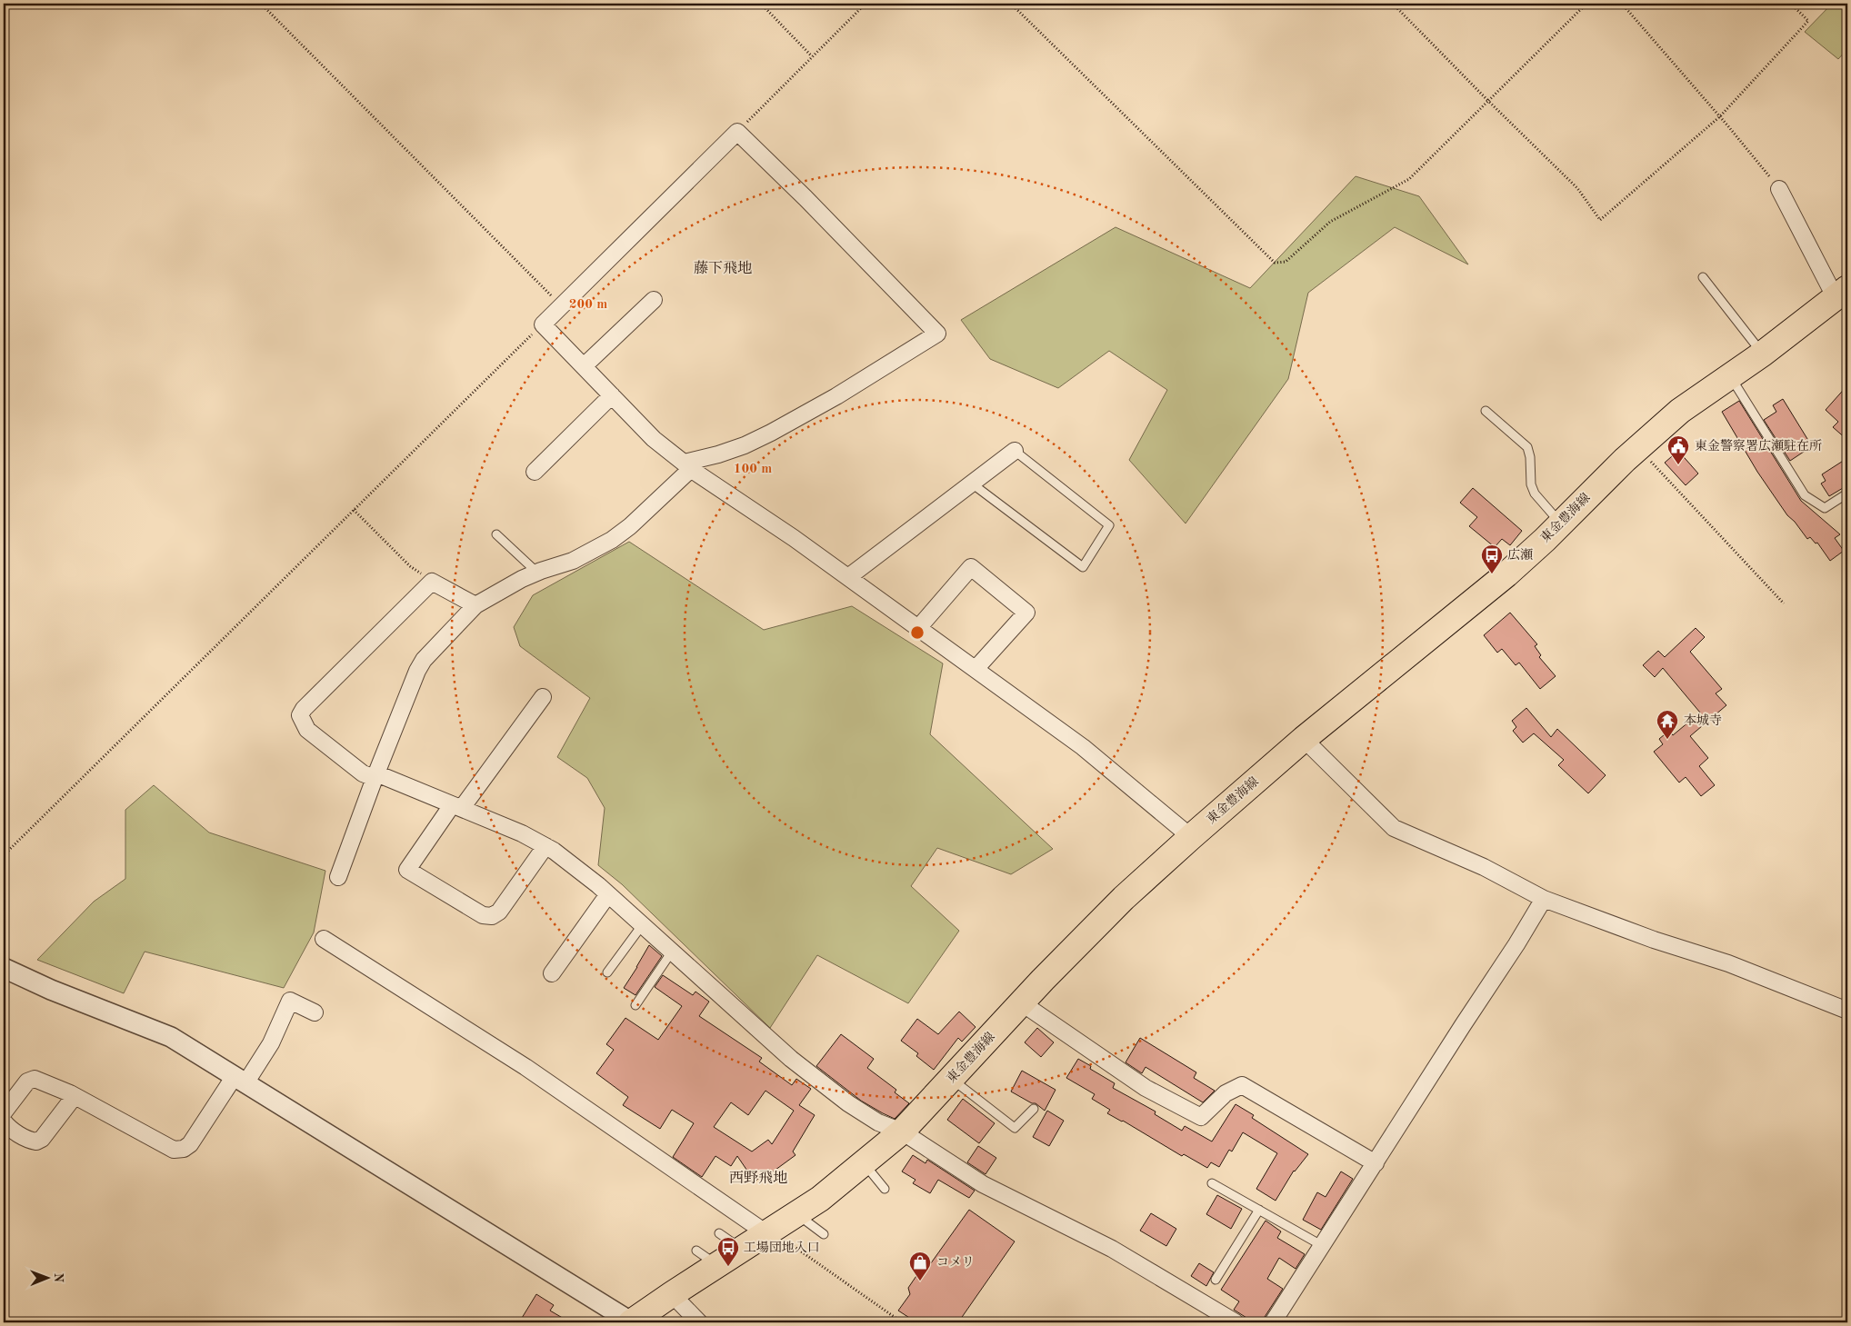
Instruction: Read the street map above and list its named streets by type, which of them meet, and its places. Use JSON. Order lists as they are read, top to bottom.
{
  "streets": {
    "main road": ["東金豊海線"]
  },
  "districts": ["藤下飛地", "西野飛地"],
  "places": {
    "public building": ["東金警察署広瀬駐在所"],
    "bus stop": ["広瀬", "工場団地入口"],
    "temple": ["本城寺"],
    "shop": ["コメリ"]
  },
  "north": "right",
  "rings": ["200 m", "100 m"]
}
